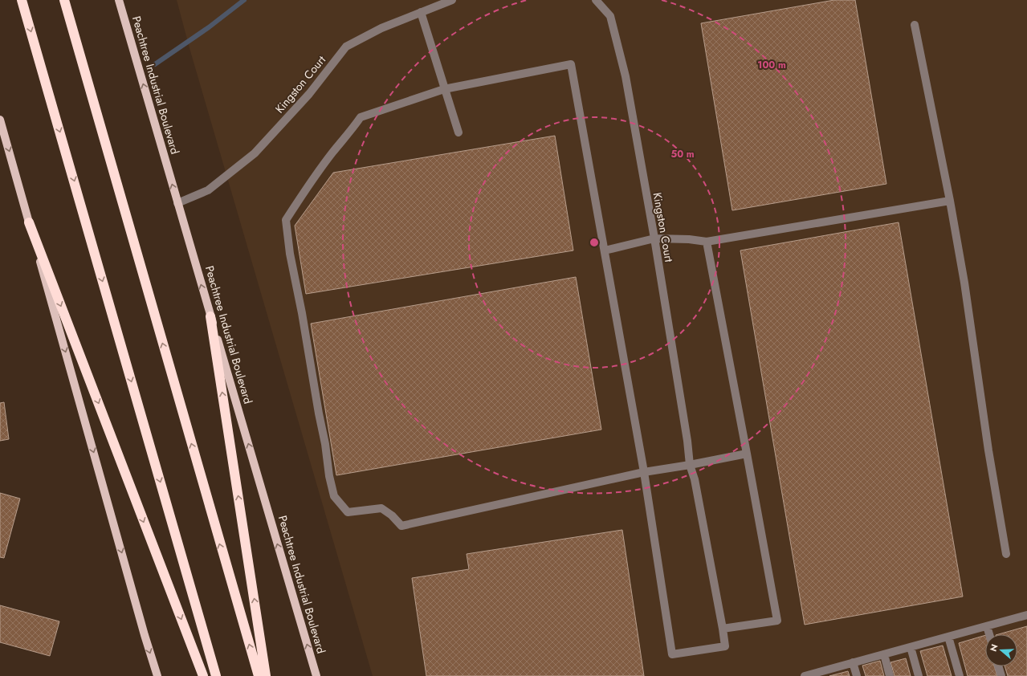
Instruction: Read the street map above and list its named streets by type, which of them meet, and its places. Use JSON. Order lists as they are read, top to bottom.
{
  "streets": {
    "main road": ["Peachtree Industrial Boulevard"],
    "street": ["Kingston Court"]
  },
  "crossings": [
    ["Kingston Court", "Peachtree Industrial Boulevard"]
  ],
  "one_way": ["Peachtree Industrial Boulevard"],
  "north": "left",
  "rings": ["100 m", "50 m"]
}
